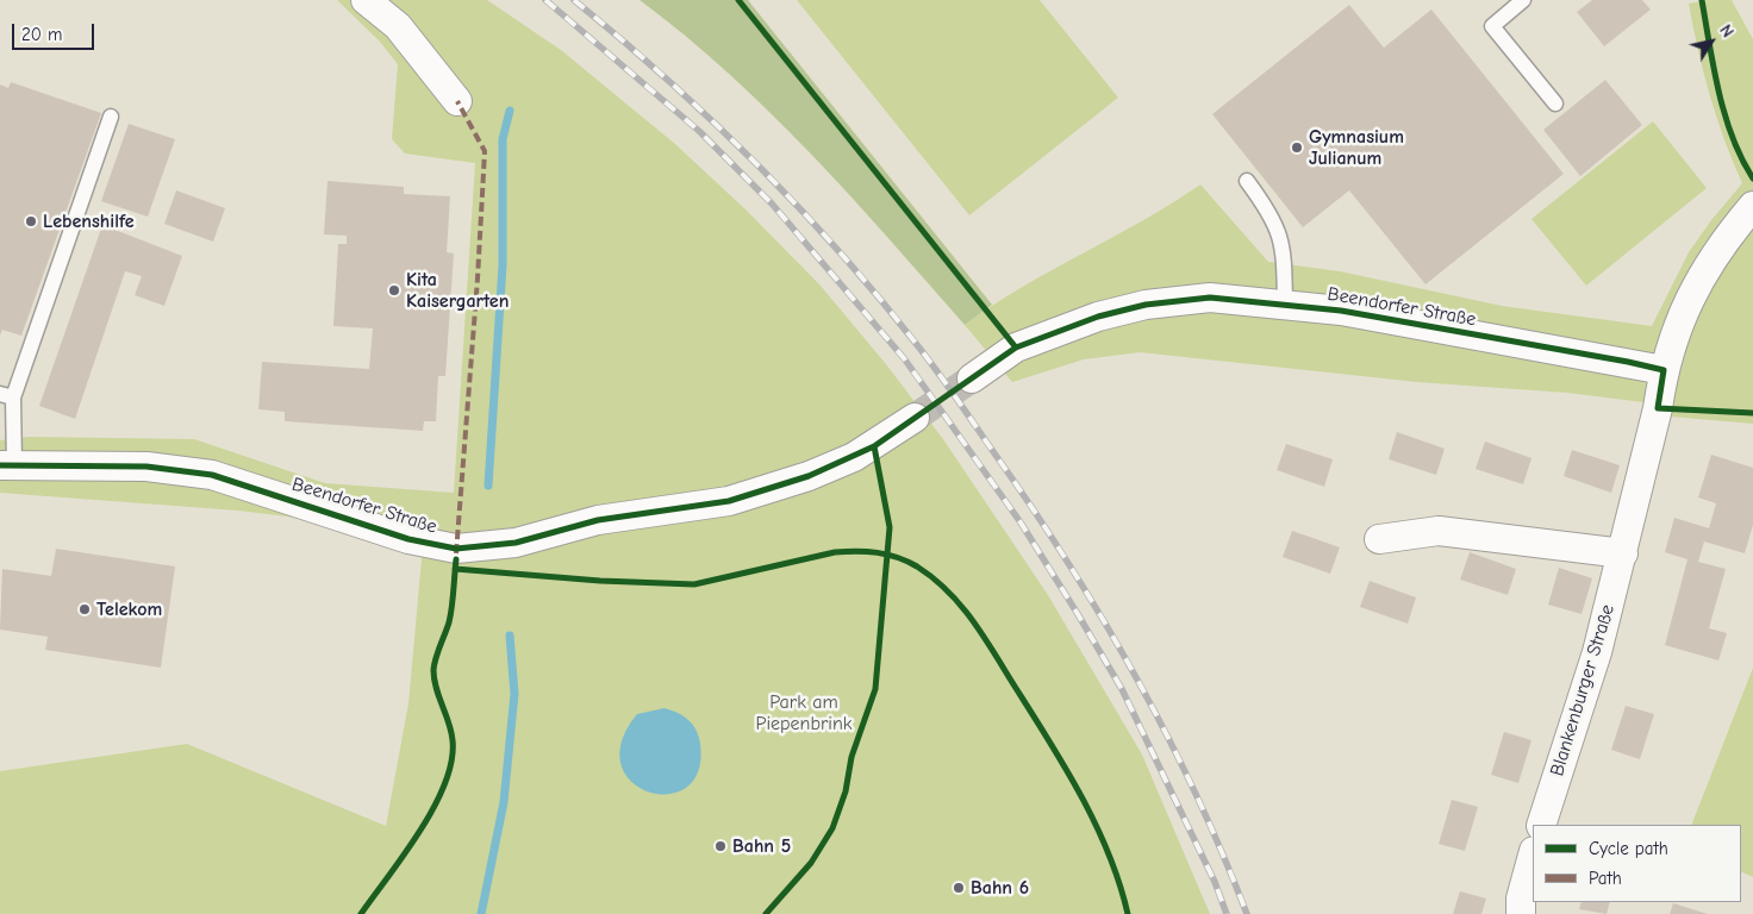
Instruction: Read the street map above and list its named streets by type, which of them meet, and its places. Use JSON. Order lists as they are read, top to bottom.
{
  "streets": {
    "street": ["Beendorfer Straße", "Blankenburger Straße"]
  },
  "crossings": [
    ["Beendorfer Straße", "Blankenburger Straße"]
  ],
  "parks": ["Park am Piepenbrink"],
  "places": [
    "Gymnasium Julianum",
    "Lebenshilfe",
    "Kita Kaisergarten",
    "Telekom",
    "Bahn 5",
    "Bahn 6"
  ],
  "legend": ["Cycle path", "Path"],
  "scale_bar": "20 m",
  "north": "top right"
}
